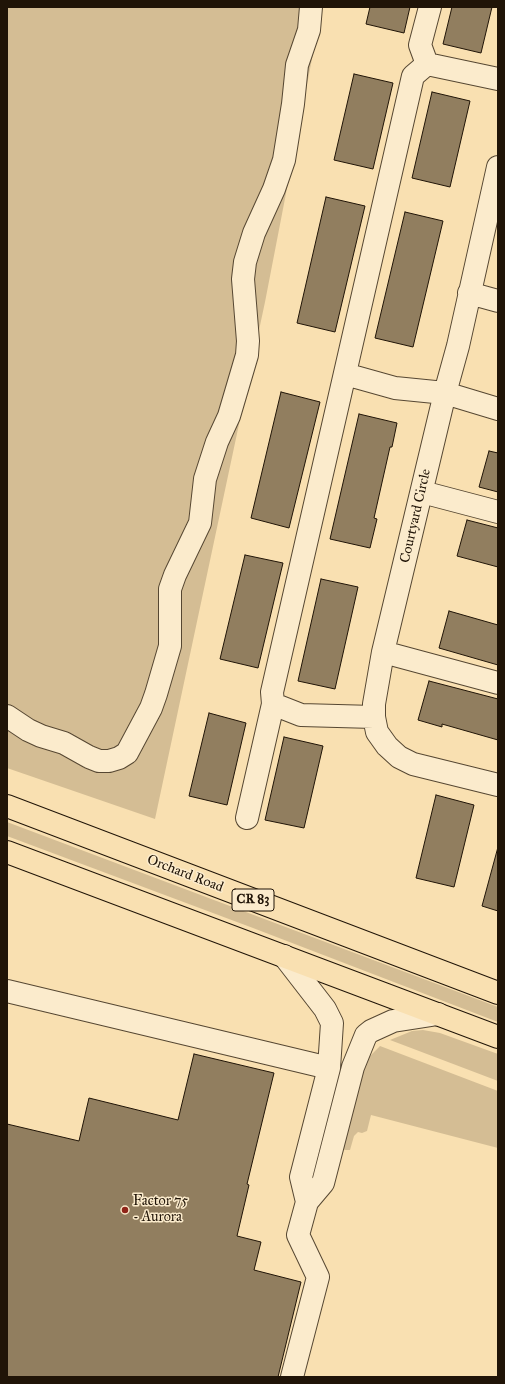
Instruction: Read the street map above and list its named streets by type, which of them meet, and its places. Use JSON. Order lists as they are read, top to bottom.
{
  "streets": {
    "main road": ["Orchard Road", "CR 83"],
    "street": ["Courtyard Circle"]
  },
  "places": ["Factor 75 - Aurora"]
}
